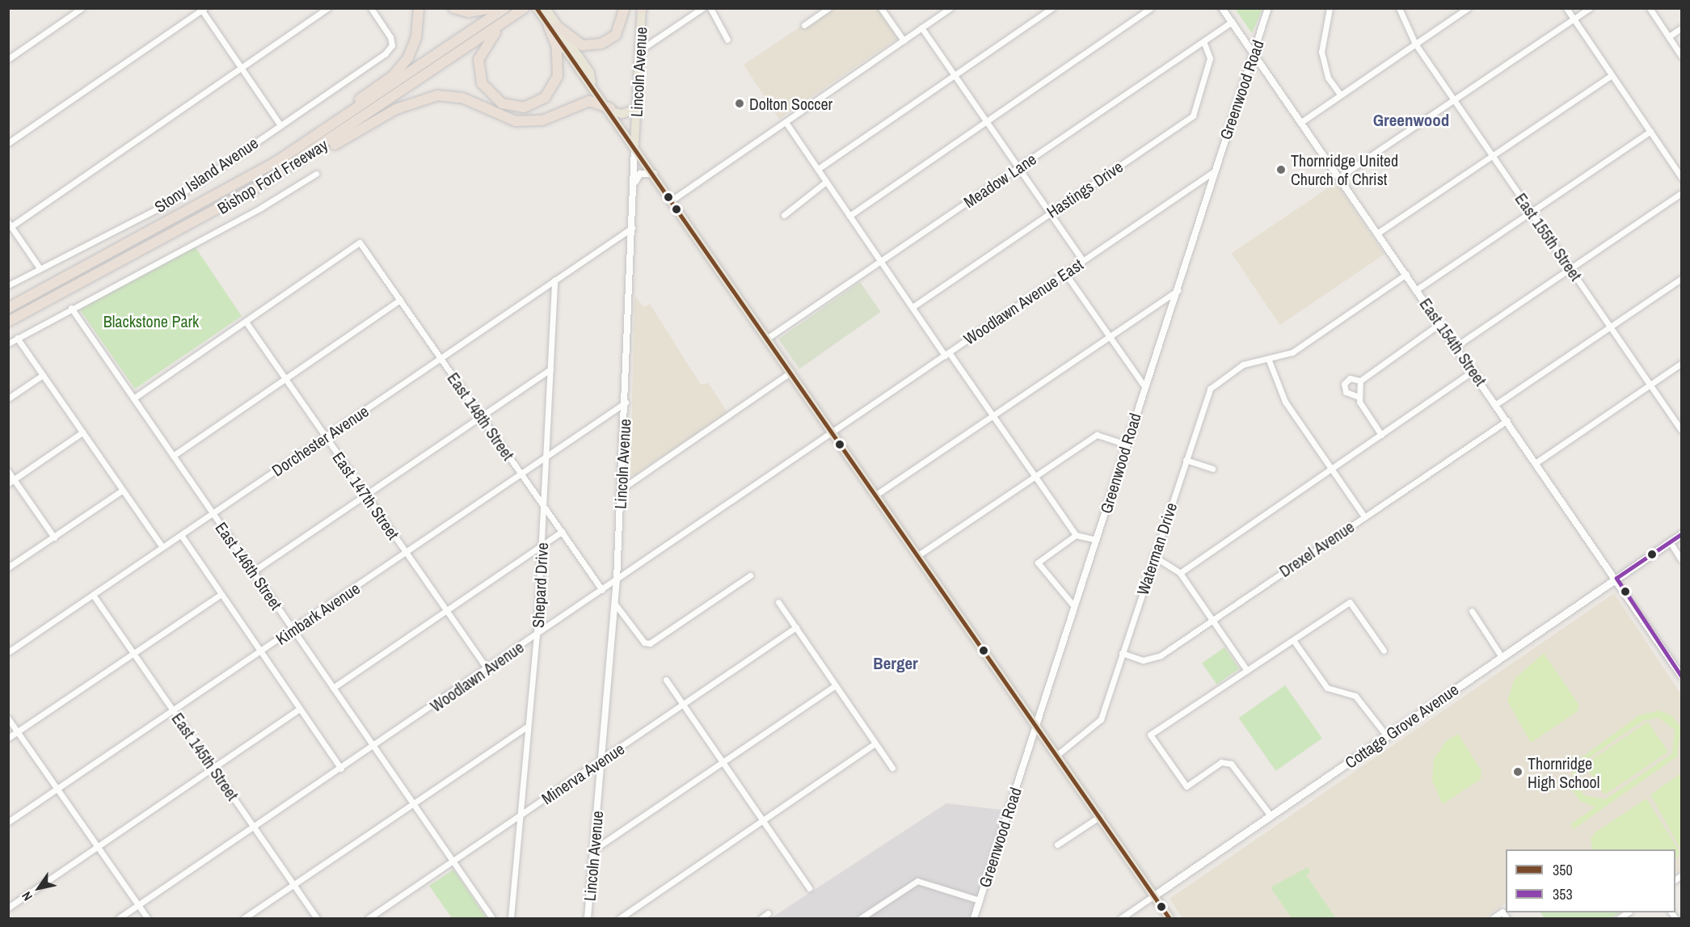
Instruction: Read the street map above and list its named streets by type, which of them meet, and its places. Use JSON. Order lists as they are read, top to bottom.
{
  "streets": {
    "highway": ["Bishop Ford Freeway"],
    "main road": ["Lincoln Avenue", "Cottage Grove Avenue"],
    "street": [
      "Greenwood Road",
      "Stony Island Avenue",
      "Meadow Lane",
      "Hastings Drive",
      "East 155th Street",
      "Woodlawn Avenue East",
      "East 154th Street",
      "East 148th Street",
      "Dorchester Avenue",
      "East 147th Street",
      "Waterman Drive",
      "Drexel Avenue",
      "East 146th Street",
      "Shepard Drive",
      "Kimbark Avenue",
      "Woodlawn Avenue",
      "East 145th Street",
      "Minerva Avenue"
    ]
  },
  "crossings": [
    ["Lincoln Avenue", "Dorchester Avenue"],
    ["Lincoln Avenue", "Kimbark Avenue"],
    ["Lincoln Avenue", "Woodlawn Avenue"],
    ["Lincoln Avenue", "Minerva Avenue"],
    ["Greenwood Road", "Woodlawn Avenue East"],
    ["Greenwood Road", "East 154th Street"],
    ["Meadow Lane", "Hastings Drive"],
    ["Meadow Lane", "East 154th Street"],
    ["Woodlawn Avenue East", "Woodlawn Avenue"],
    ["East 154th Street", "Waterman Drive"],
    ["East 154th Street", "Drexel Avenue"],
    ["East 154th Street", "Cottage Grove Avenue"],
    ["East 148th Street", "Dorchester Avenue"],
    ["East 148th Street", "East 147th Street"],
    ["East 148th Street", "Shepard Drive"],
    ["East 148th Street", "Kimbark Avenue"],
    ["East 148th Street", "Woodlawn Avenue"],
    ["Dorchester Avenue", "East 147th Street"],
    ["Dorchester Avenue", "East 146th Street"],
    ["Dorchester Avenue", "Shepard Drive"],
    ["Dorchester Avenue", "East 145th Street"],
    ["East 147th Street", "Kimbark Avenue"],
    ["East 147th Street", "Woodlawn Avenue"],
    ["Waterman Drive", "Drexel Avenue"],
    ["East 146th Street", "Kimbark Avenue"],
    ["East 146th Street", "Woodlawn Avenue"],
    ["East 146th Street", "Minerva Avenue"],
    ["Shepard Drive", "Kimbark Avenue"],
    ["Shepard Drive", "Woodlawn Avenue"],
    ["Shepard Drive", "Minerva Avenue"],
    ["Kimbark Avenue", "East 145th Street"],
    ["Woodlawn Avenue", "East 145th Street"]
  ],
  "districts": ["Greenwood", "Berger"],
  "parks": ["Blackstone Park"],
  "places": ["Dolton Soccer", "Thornridge United Church of Christ", "Thornridge High School"],
  "lines": ["transit line 350", "transit line 353"],
  "legend": ["350", "353"],
  "north": "bottom left"
}
